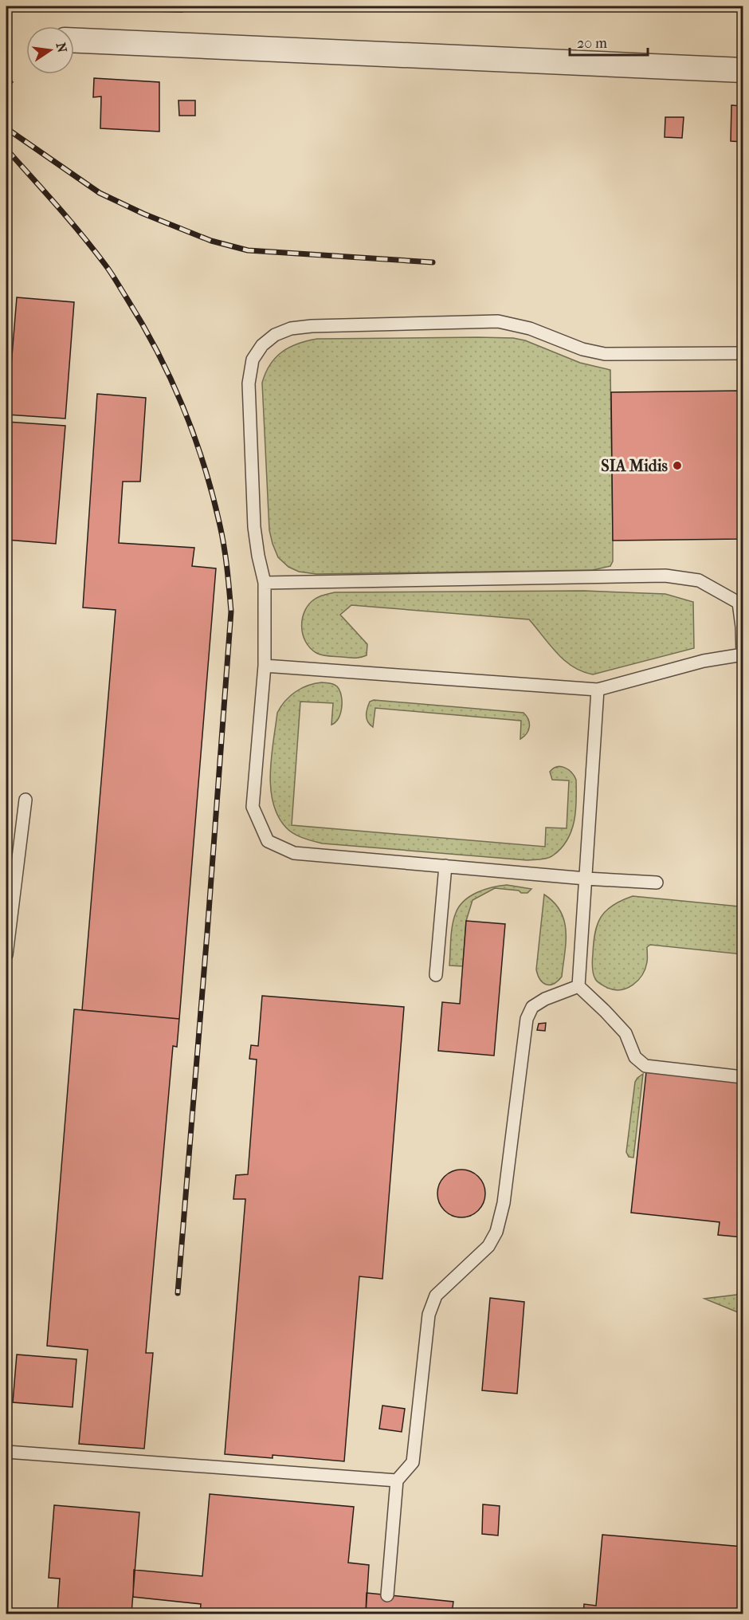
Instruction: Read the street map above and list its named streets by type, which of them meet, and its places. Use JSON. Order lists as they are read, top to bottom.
{
  "places": ["SIA Midis"],
  "scale_bar": "20 m",
  "north": "right"
}
